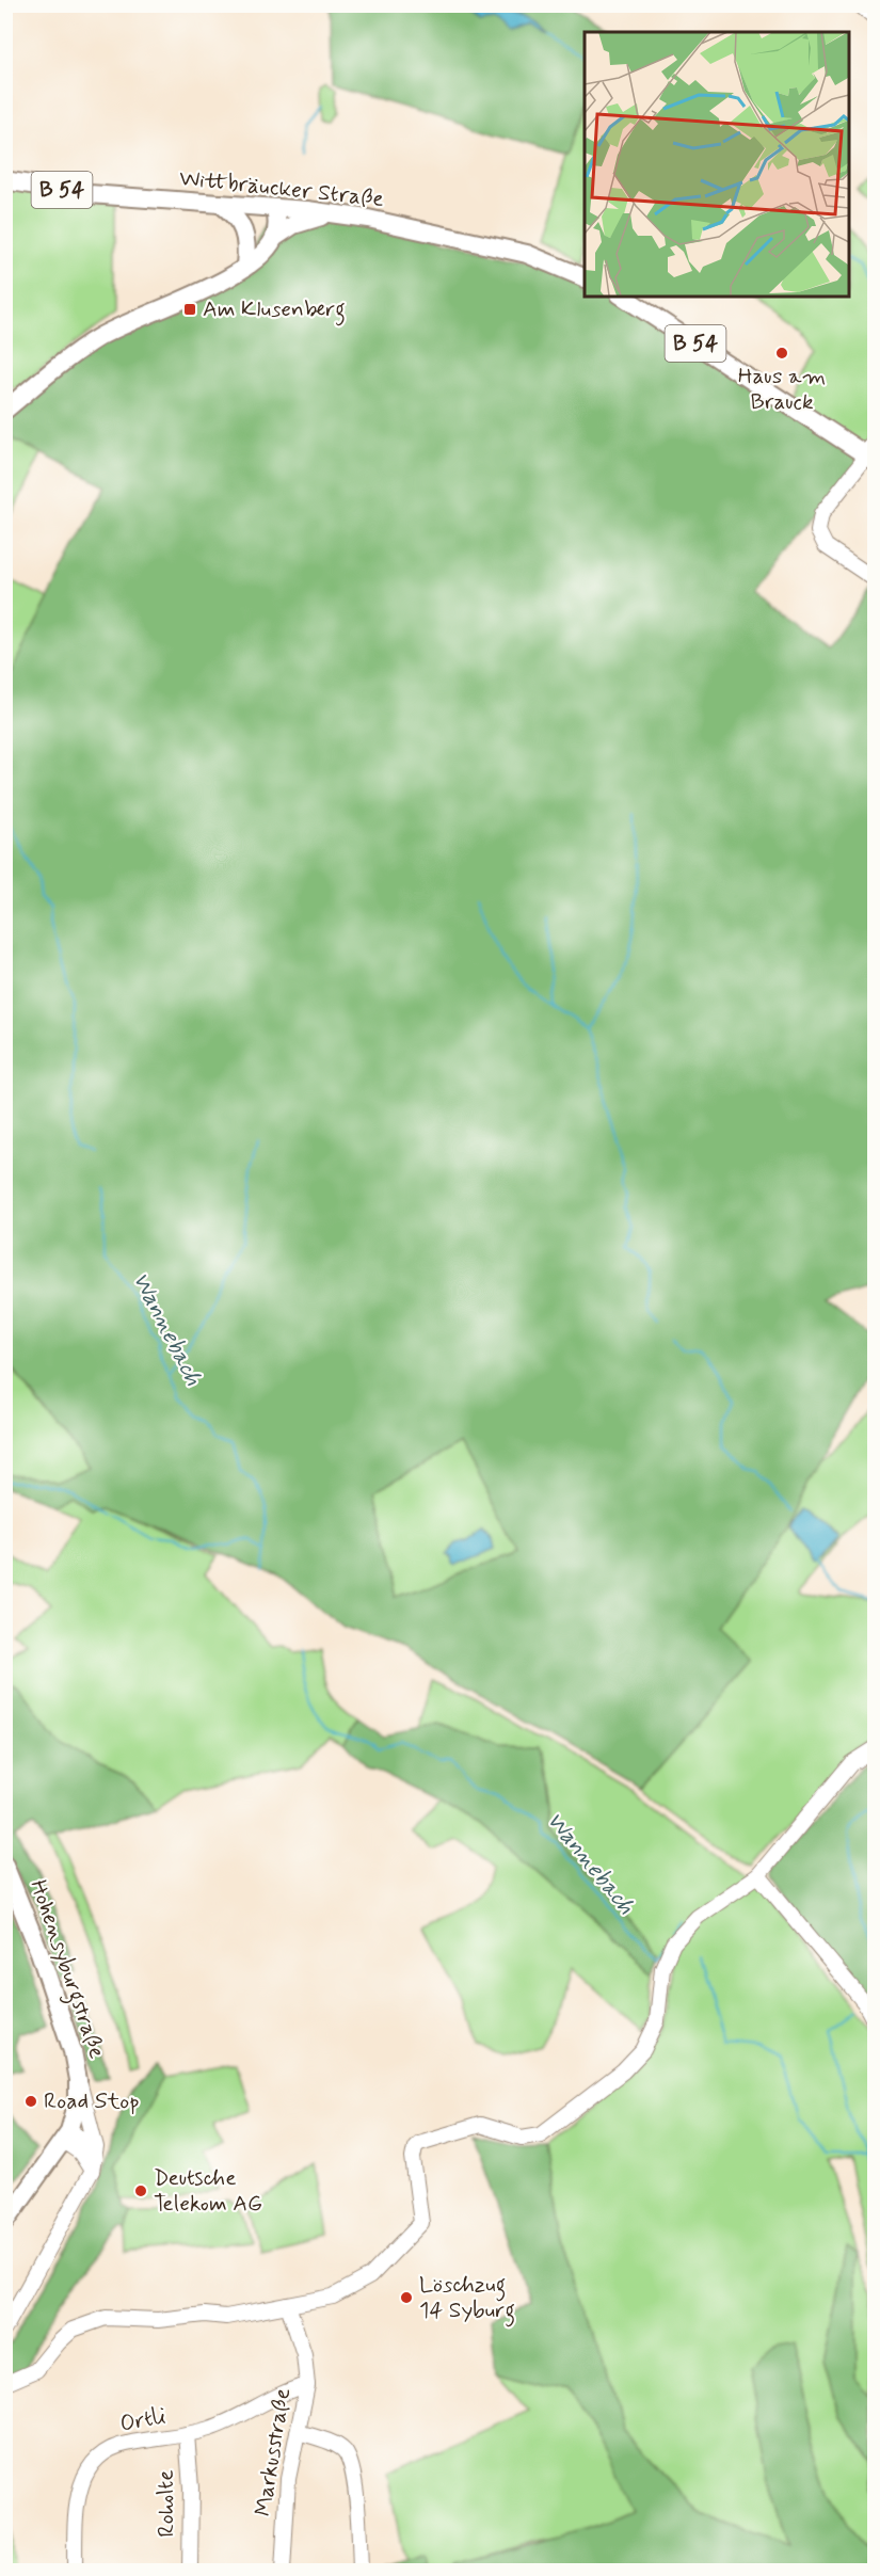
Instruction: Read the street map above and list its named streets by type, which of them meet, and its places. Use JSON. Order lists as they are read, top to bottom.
{
  "streets": {
    "main road": ["Wittbräucker Straße", "B 54", "Hohensyburgstraße"],
    "street": ["Ortli", "Markusstraße", "Roholte"]
  },
  "crossings": [
    ["Wittbräucker Straße", "B 54"],
    ["Ortli", "Markusstraße"],
    ["Ortli", "Roholte"]
  ],
  "water": ["Wannebach"],
  "places": {
    "transit": ["Am Klusenberg"],
    "other": [
      "Haus am Brauck",
      "Road Stop",
      "Deutsche Telekom AG",
      "Löschzug 14 Syburg"
    ]
  }
}
